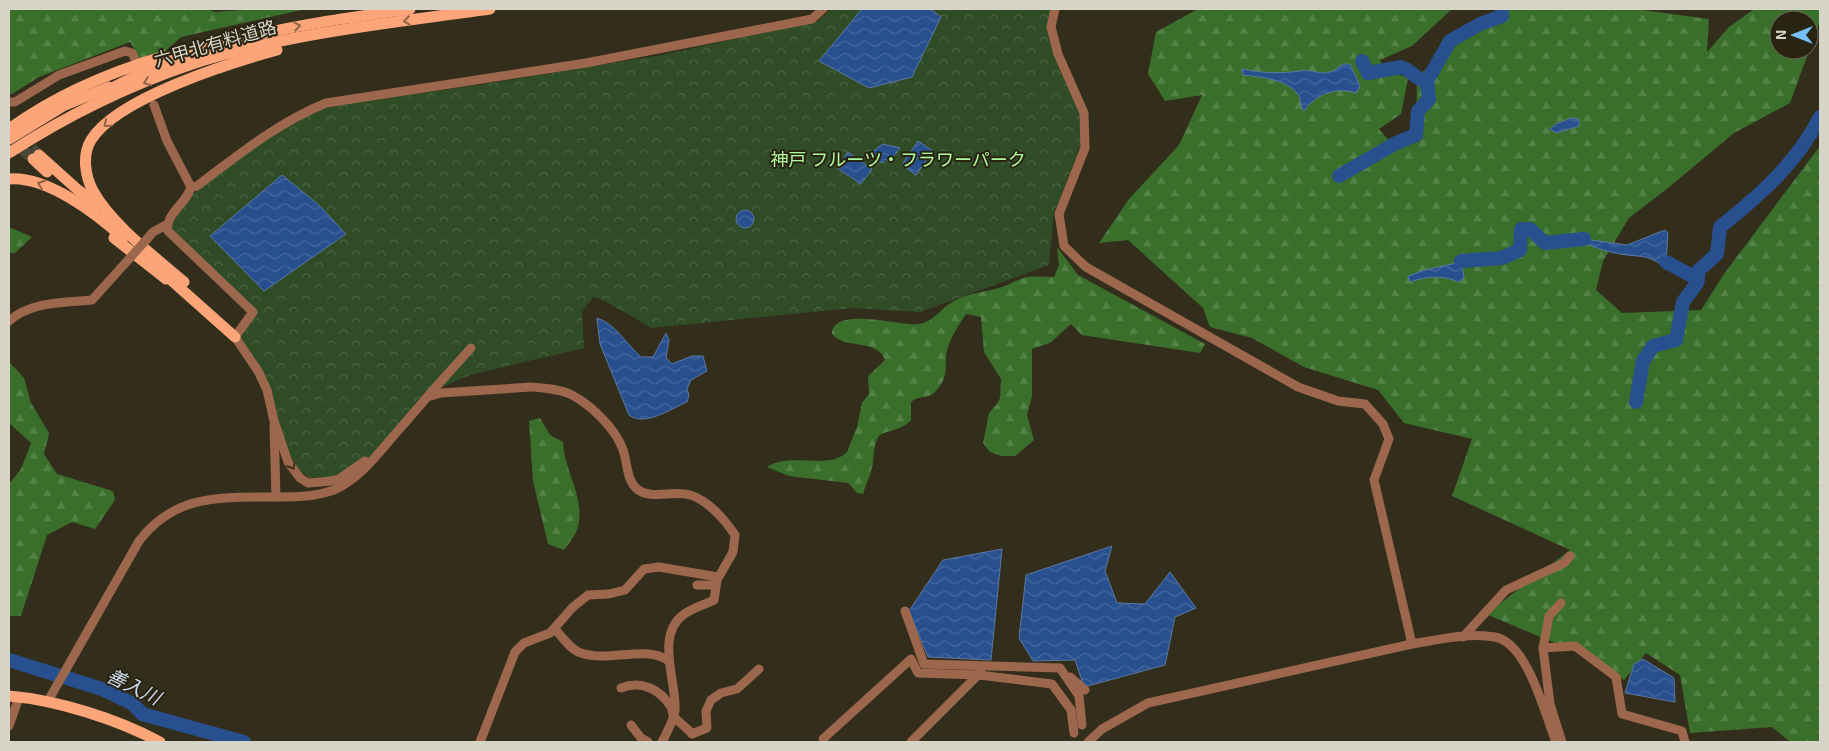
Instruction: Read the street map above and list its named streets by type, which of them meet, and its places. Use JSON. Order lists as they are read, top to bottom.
{
  "streets": {
    "main road": ["六甲北有料道路"]
  },
  "water": ["善入川"],
  "parks": ["神戸 フルーツ・フラワーパーク"],
  "north": "left"
}
